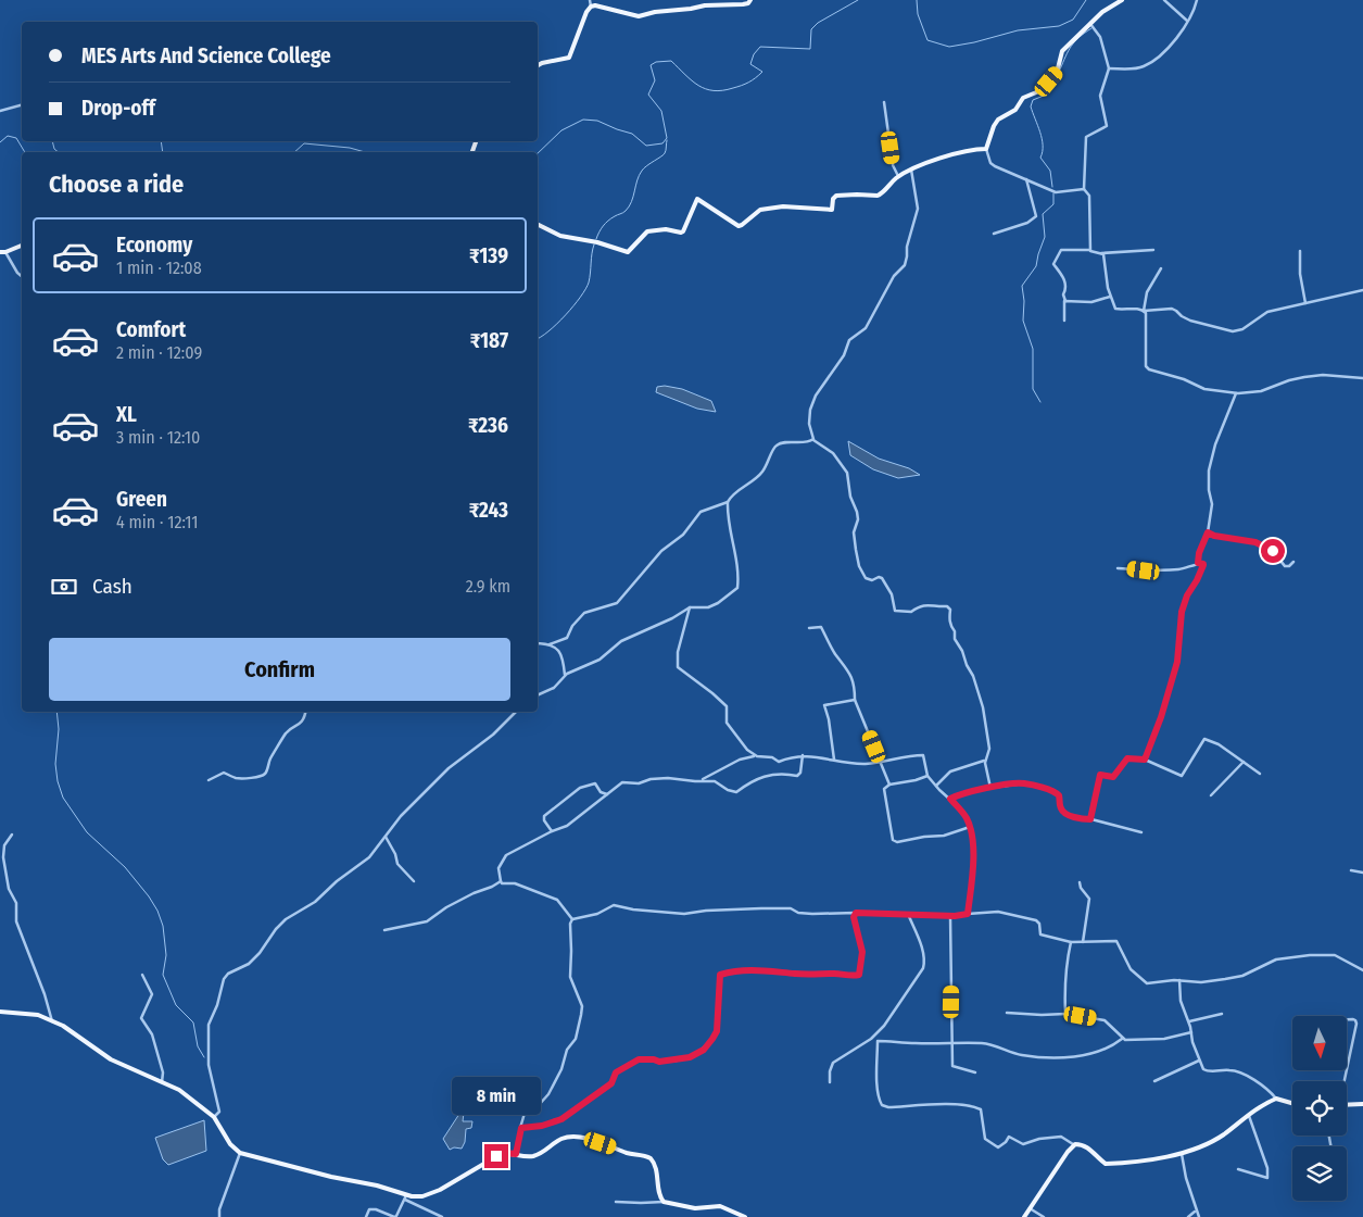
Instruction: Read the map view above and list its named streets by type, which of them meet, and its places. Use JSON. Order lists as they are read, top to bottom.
{
  "north": "bottom",
  "page": {
    "banner": ["MES Arts And Science College", "Drop-off"],
    "heading": "Choose a ride",
    "list": [
      {
        "name": "Economy",
        "note": "1 min · 12:08",
        "value": "₹139"
      },
      {
        "name": "Comfort",
        "note": "2 min · 12:09",
        "value": "₹187"
      },
      {
        "name": "XL",
        "note": "3 min · 12:10",
        "value": "₹236"
      },
      {
        "name": "Green",
        "note": "4 min · 12:11",
        "value": "₹243"
      }
    ],
    "pay": ["Cash", "2.9 km"],
    "buttons": "Confirm",
    "bubble": "8 min"
  }
}
